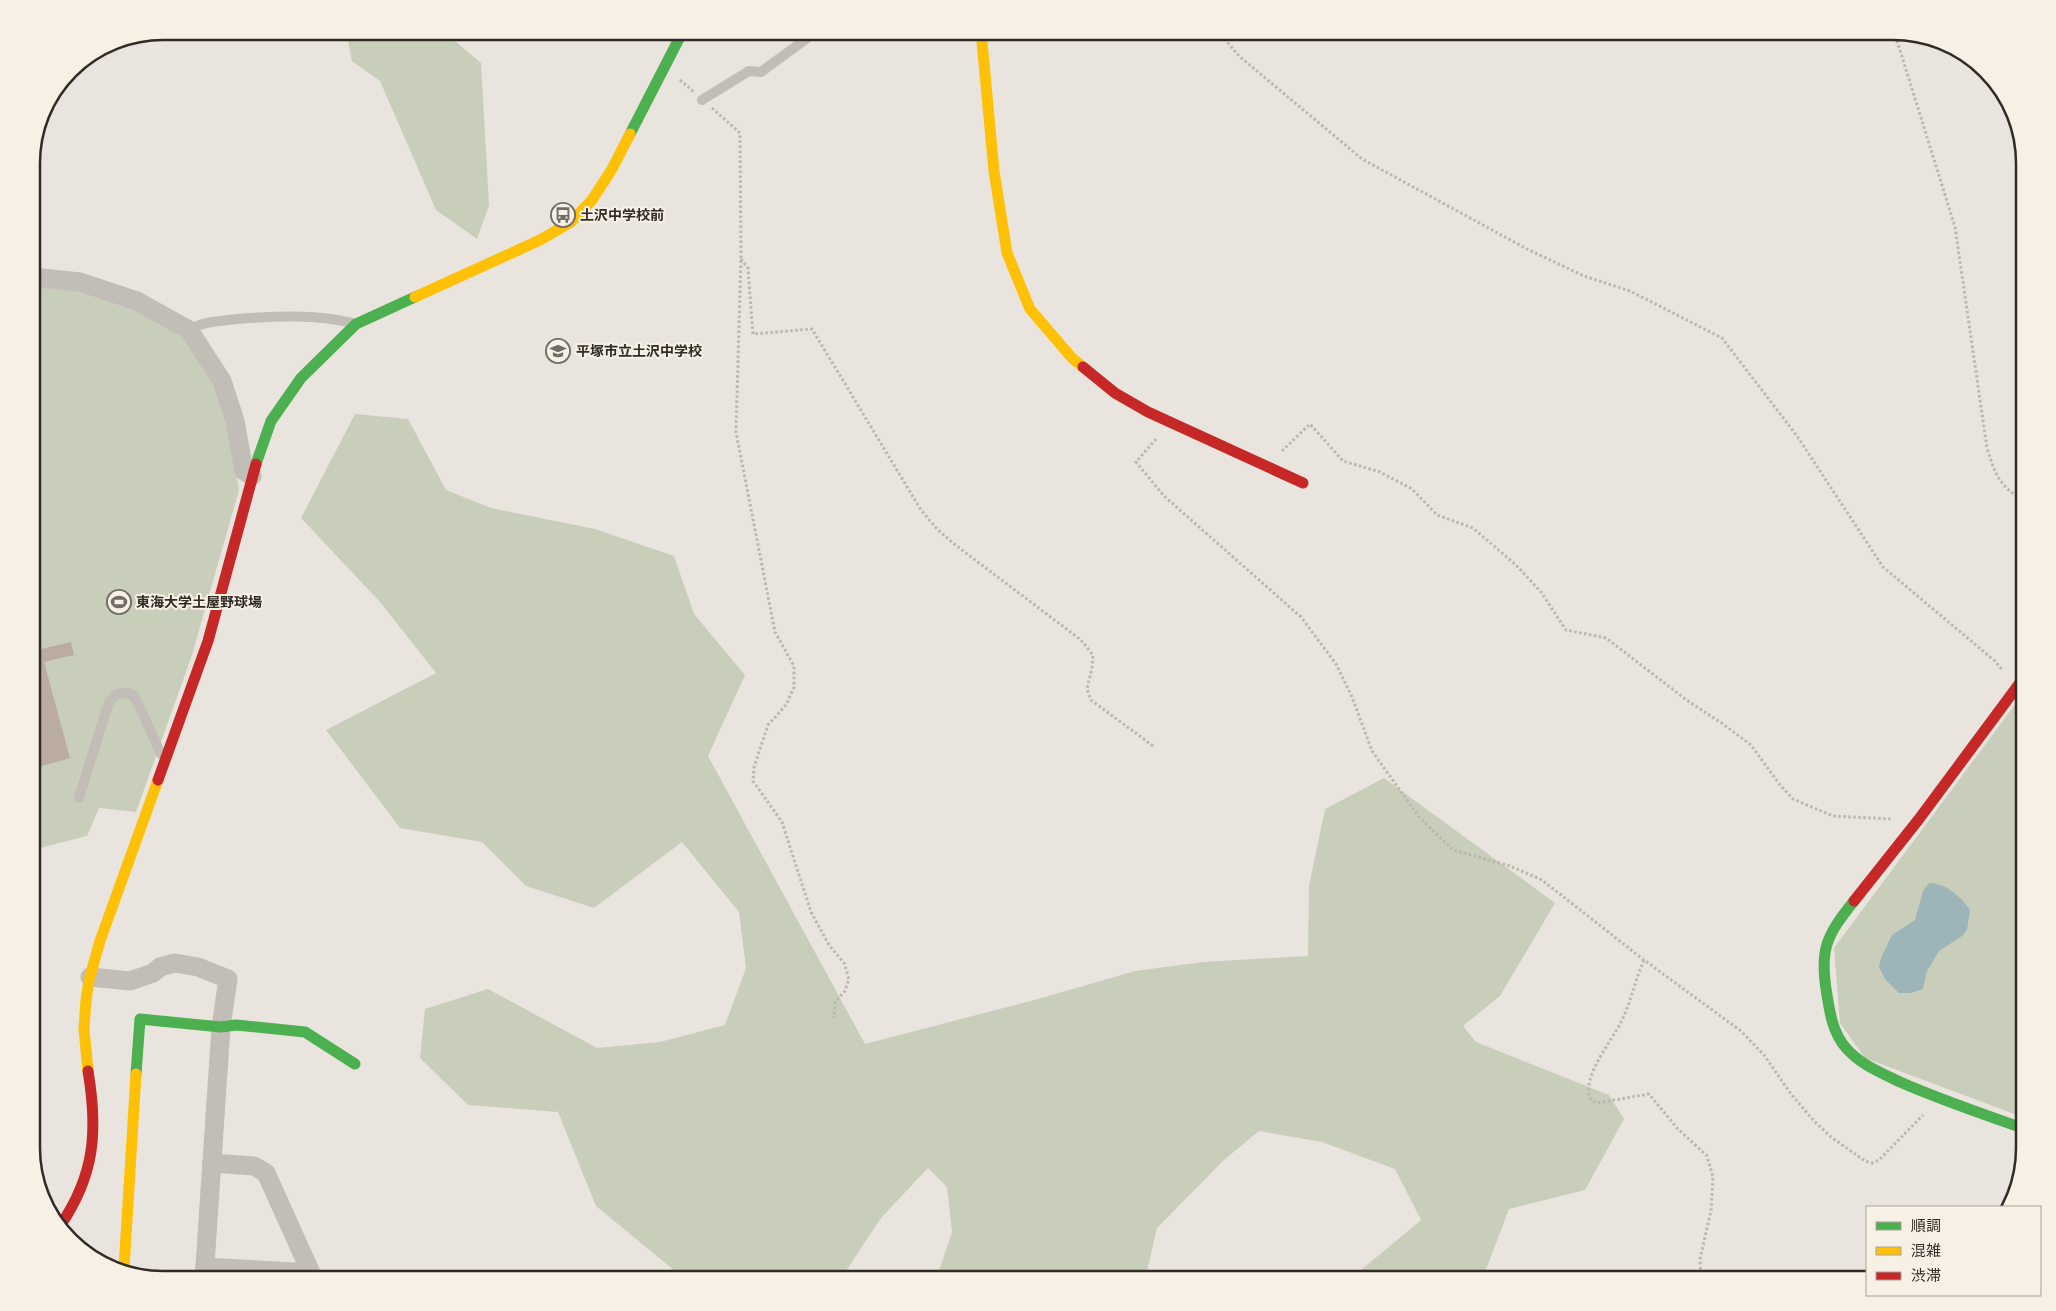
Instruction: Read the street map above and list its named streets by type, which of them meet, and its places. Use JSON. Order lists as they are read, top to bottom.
{
  "places": {
    "bus stop": ["土沢中学校前"],
    "school or university": ["平塚市立土沢中学校"],
    "sports": ["東海大学土屋野球場"]
  },
  "legend": ["順調", "混雑", "渋滞"]
}
